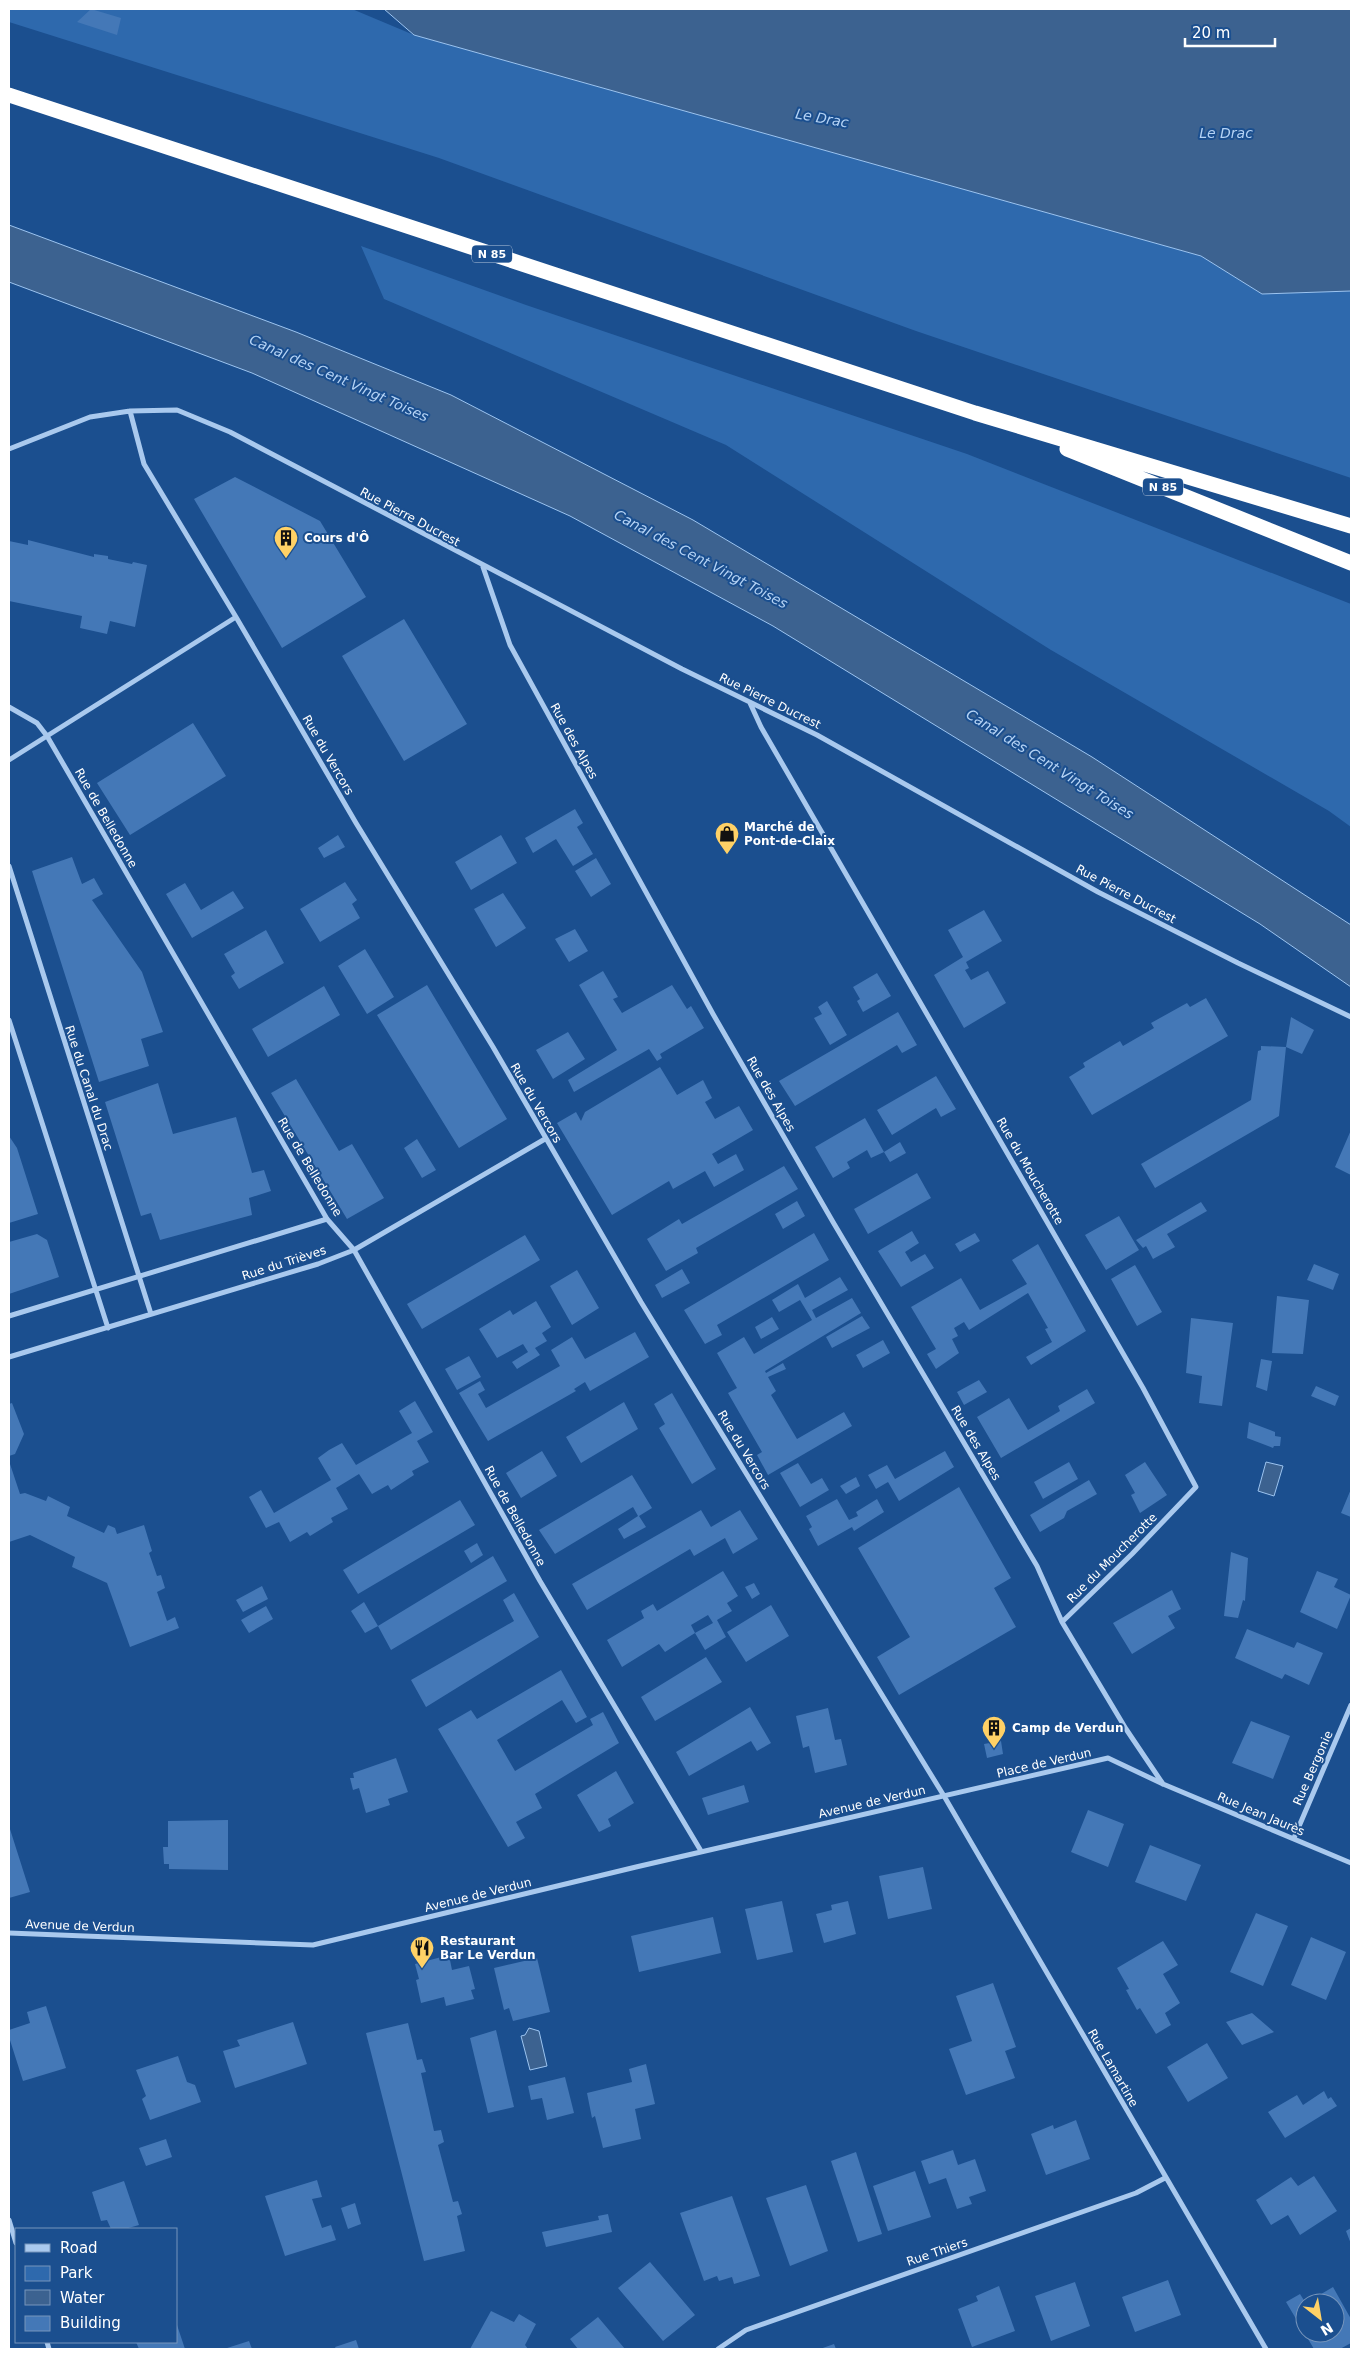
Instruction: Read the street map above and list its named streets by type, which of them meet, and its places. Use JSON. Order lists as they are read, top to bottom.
{
  "streets": {
    "highway": ["N 85"],
    "street": [
      "Rue Pierre Ducrest",
      "Rue des Alpes",
      "Rue du Vercors",
      "Rue de Belledonne",
      "Rue du Canal du Drac",
      "Rue du Moucherotte",
      "Rue du Trièves",
      "Place de Verdun",
      "Rue Bergonie",
      "Avenue de Verdun",
      "Rue Jean Jaurès",
      "Rue Lamartine",
      "Rue Thiers"
    ]
  },
  "crossings": [
    ["Rue Pierre Ducrest", "Rue des Alpes"],
    ["Rue Pierre Ducrest", "Rue du Vercors"],
    ["Rue Pierre Ducrest", "Rue du Moucherotte"],
    ["Rue des Alpes", "Rue du Moucherotte"],
    ["Rue du Vercors", "Rue du Trièves"],
    ["Rue du Vercors", "Place de Verdun"],
    ["Rue du Vercors", "Avenue de Verdun"],
    ["Rue du Vercors", "Rue Lamartine"],
    ["Rue de Belledonne", "Rue du Trièves"],
    ["Rue de Belledonne", "Avenue de Verdun"],
    ["Rue du Canal du Drac", "Rue du Trièves"],
    ["Place de Verdun", "Avenue de Verdun"],
    ["Place de Verdun", "Rue Jean Jaurès"],
    ["Place de Verdun", "Rue Lamartine"],
    ["Rue Bergonie", "Rue Jean Jaurès"],
    ["Avenue de Verdun", "Rue Lamartine"],
    ["Rue Lamartine", "Rue Thiers"]
  ],
  "water": ["Le Drac", "Canal des Cent Vingt Toises"],
  "places": {
    "building": ["Cours d'Ô", "Camp de Verdun"],
    "shop": ["Marché de Pont-de-Claix"],
    "restaurant": ["Restaurant Bar Le Verdun"]
  },
  "legend": [
    "Road",
    "Park",
    "Water",
    "Building"
  ],
  "scale_bar": "20 m",
  "north": "bottom right"
}
